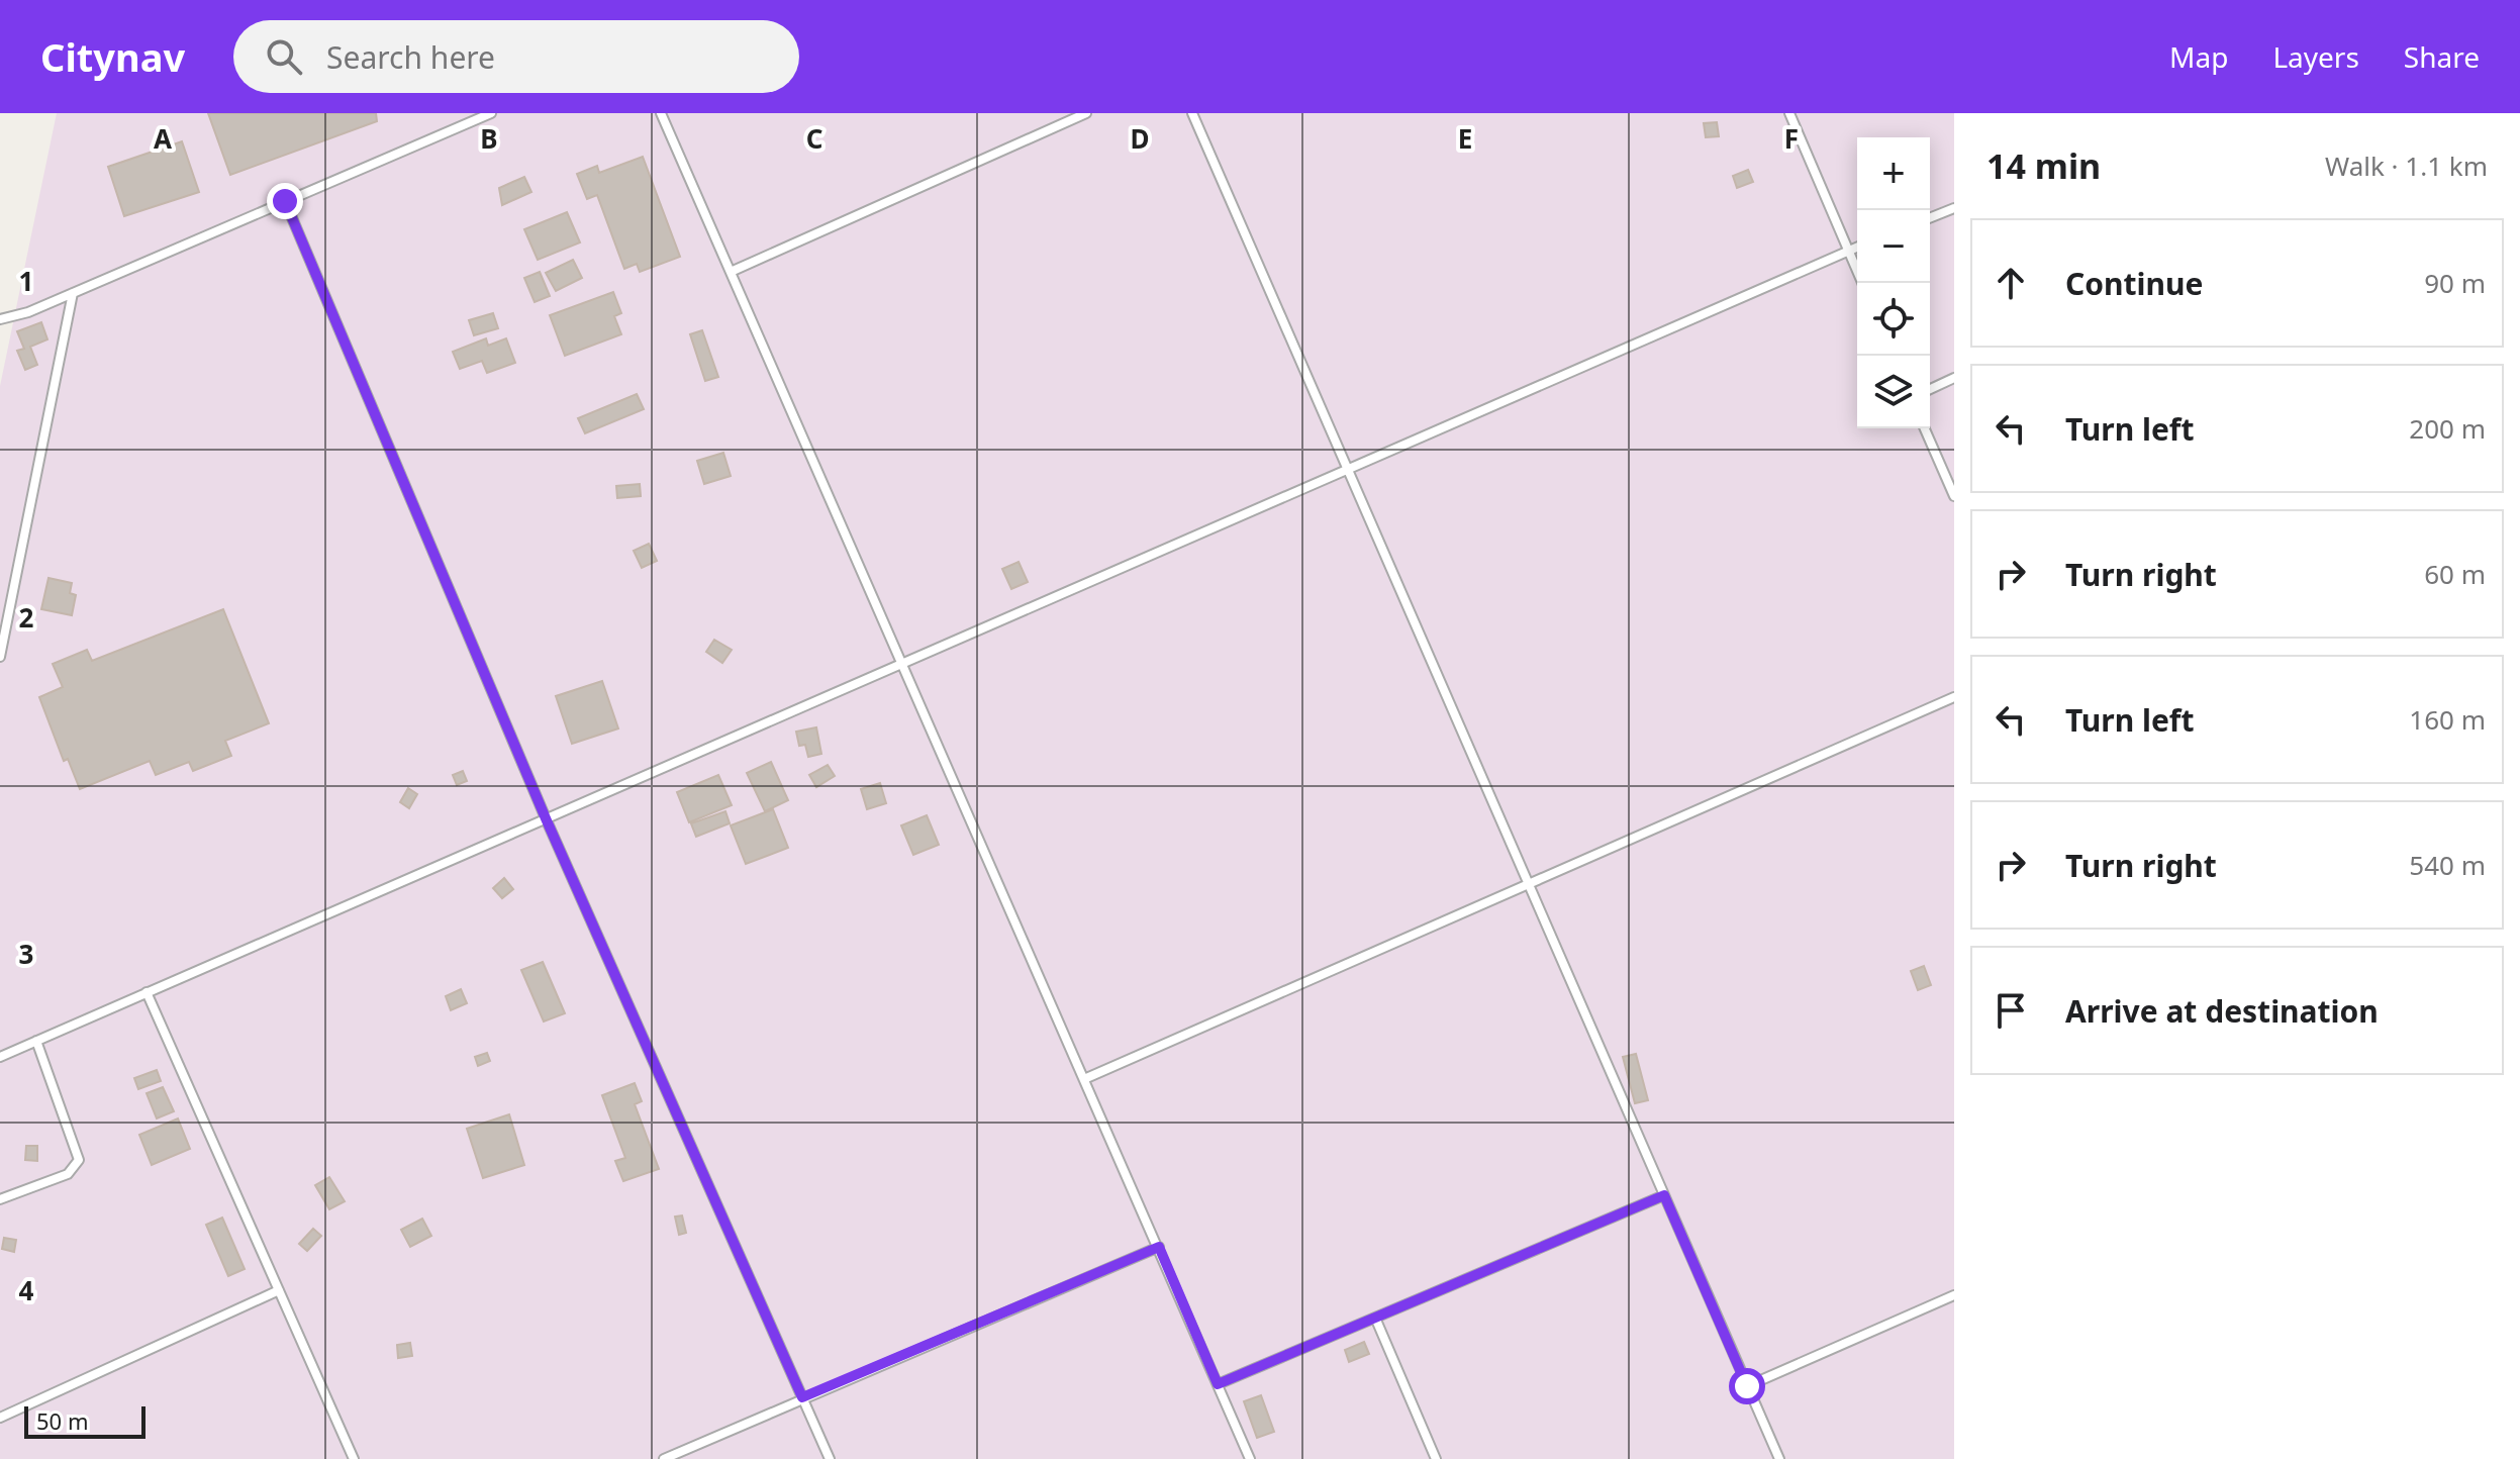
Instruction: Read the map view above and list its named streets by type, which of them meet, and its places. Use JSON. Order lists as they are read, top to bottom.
{
  "scale_bar": "50 m",
  "page": {
    "header": "Citynav",
    "search": "Search here",
    "nav": ["Map", "Layers", "Share"],
    "heading": ["14 min", "Walk · 1.1 km"],
    "map_buttons": ["+", "−"],
    "list": [
      ["Continue", "90 m"],
      ["Turn left", "200 m"],
      ["Turn right", "60 m"],
      ["Turn left", "160 m"],
      ["Turn right", "540 m"],
      "Arrive at destination"
    ],
    "scale": "50 m"
  },
  "grid": {
    "columns": [
      "A",
      "B",
      "C",
      "D",
      "E",
      "F"
    ],
    "rows": [
      "1",
      "2",
      "3",
      "4"
    ]
  }
}
